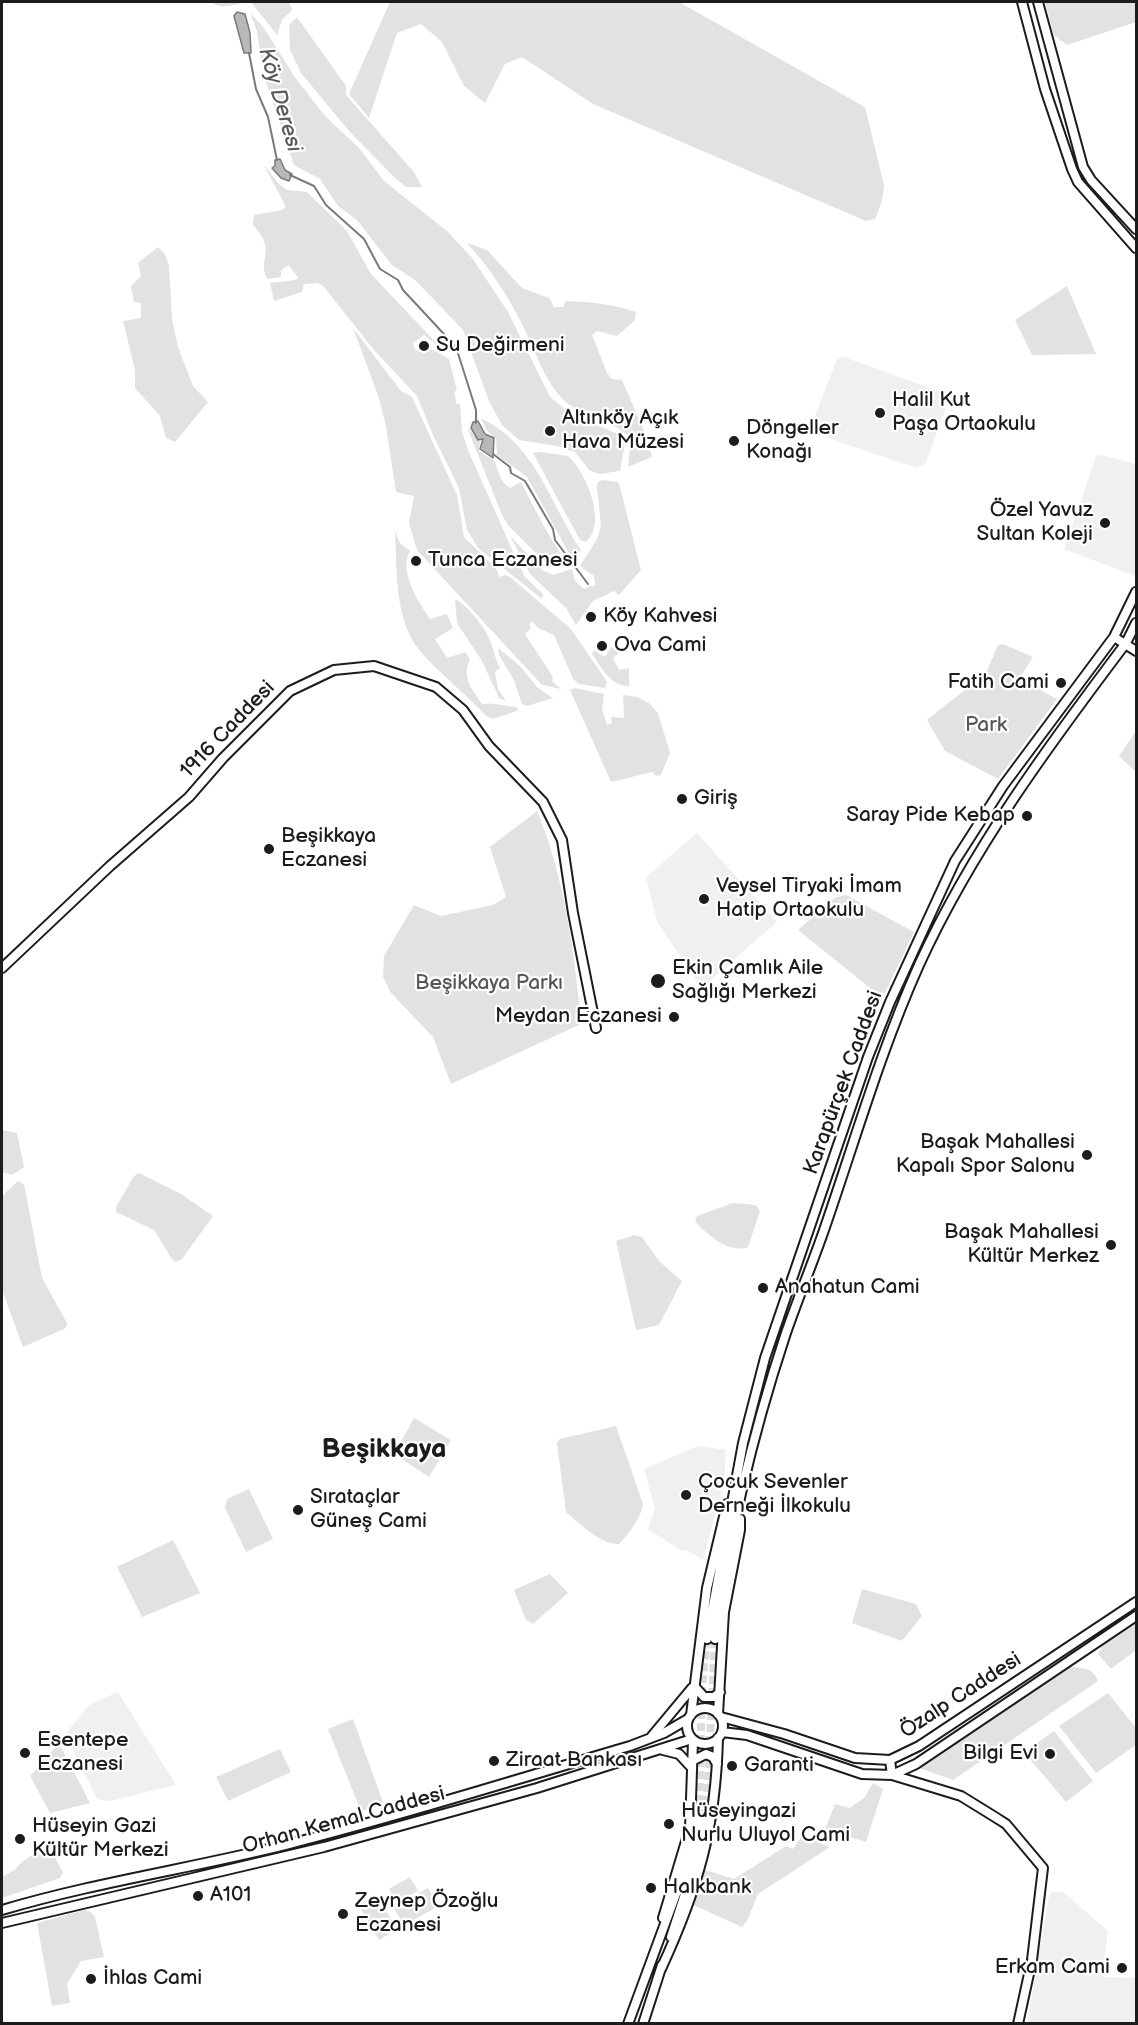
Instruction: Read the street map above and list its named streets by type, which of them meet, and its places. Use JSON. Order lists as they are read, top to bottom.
{
  "streets": {
    "main road": [
      "1916 Caddesi",
      "Karapürçek Caddesi",
      "Özalp Caddesi",
      "Orhan Kemal Caddesi"
    ]
  },
  "crossings": [
    ["Özalp Caddesi", "Orhan Kemal Caddesi"]
  ],
  "districts": ["Beşikkaya"],
  "water": ["Köy Deresi"],
  "parks": ["Park", "Beşikkaya Parkı"],
  "places": [
    "Su Değirmeni",
    "Halil Kut Paşa Ortaokulu",
    "Altınköy Açık Hava Müzesi",
    "Döngeller Konağı",
    "Özel Yavuz Sultan Koleji",
    "Tunca Eczanesi",
    "Köy Kahvesi",
    "Ova Cami",
    "Fatih Cami",
    "Giriş",
    "Saray Pide Kebap",
    "Beşikkaya Eczanesi",
    "Veysel Tiryaki İmam Hatip Ortaokulu",
    "Ekin Çamlık Aile Sağlığı Merkezi",
    "Meydan Eczanesi",
    "Başak Mahallesi Kapalı Spor Salonu",
    "Başak Mahallesi Kültür Merkez",
    "Anahatun Cami",
    "Çocuk Sevenler Derneği İlkokulu",
    "Sırataçlar Güneş Cami",
    "Esentepe Eczanesi",
    "Bilgi Evi",
    "Ziraat Bankası",
    "Garanti",
    "Hüseyingazi Nurlu Uluyol Cami",
    "Hüseyin Gazi Kültür Merkezi",
    "Halkbank",
    "A101",
    "Zeynep Özoğlu Eczanesi",
    "Erkam Cami",
    "İhlas Cami"
  ]
}
